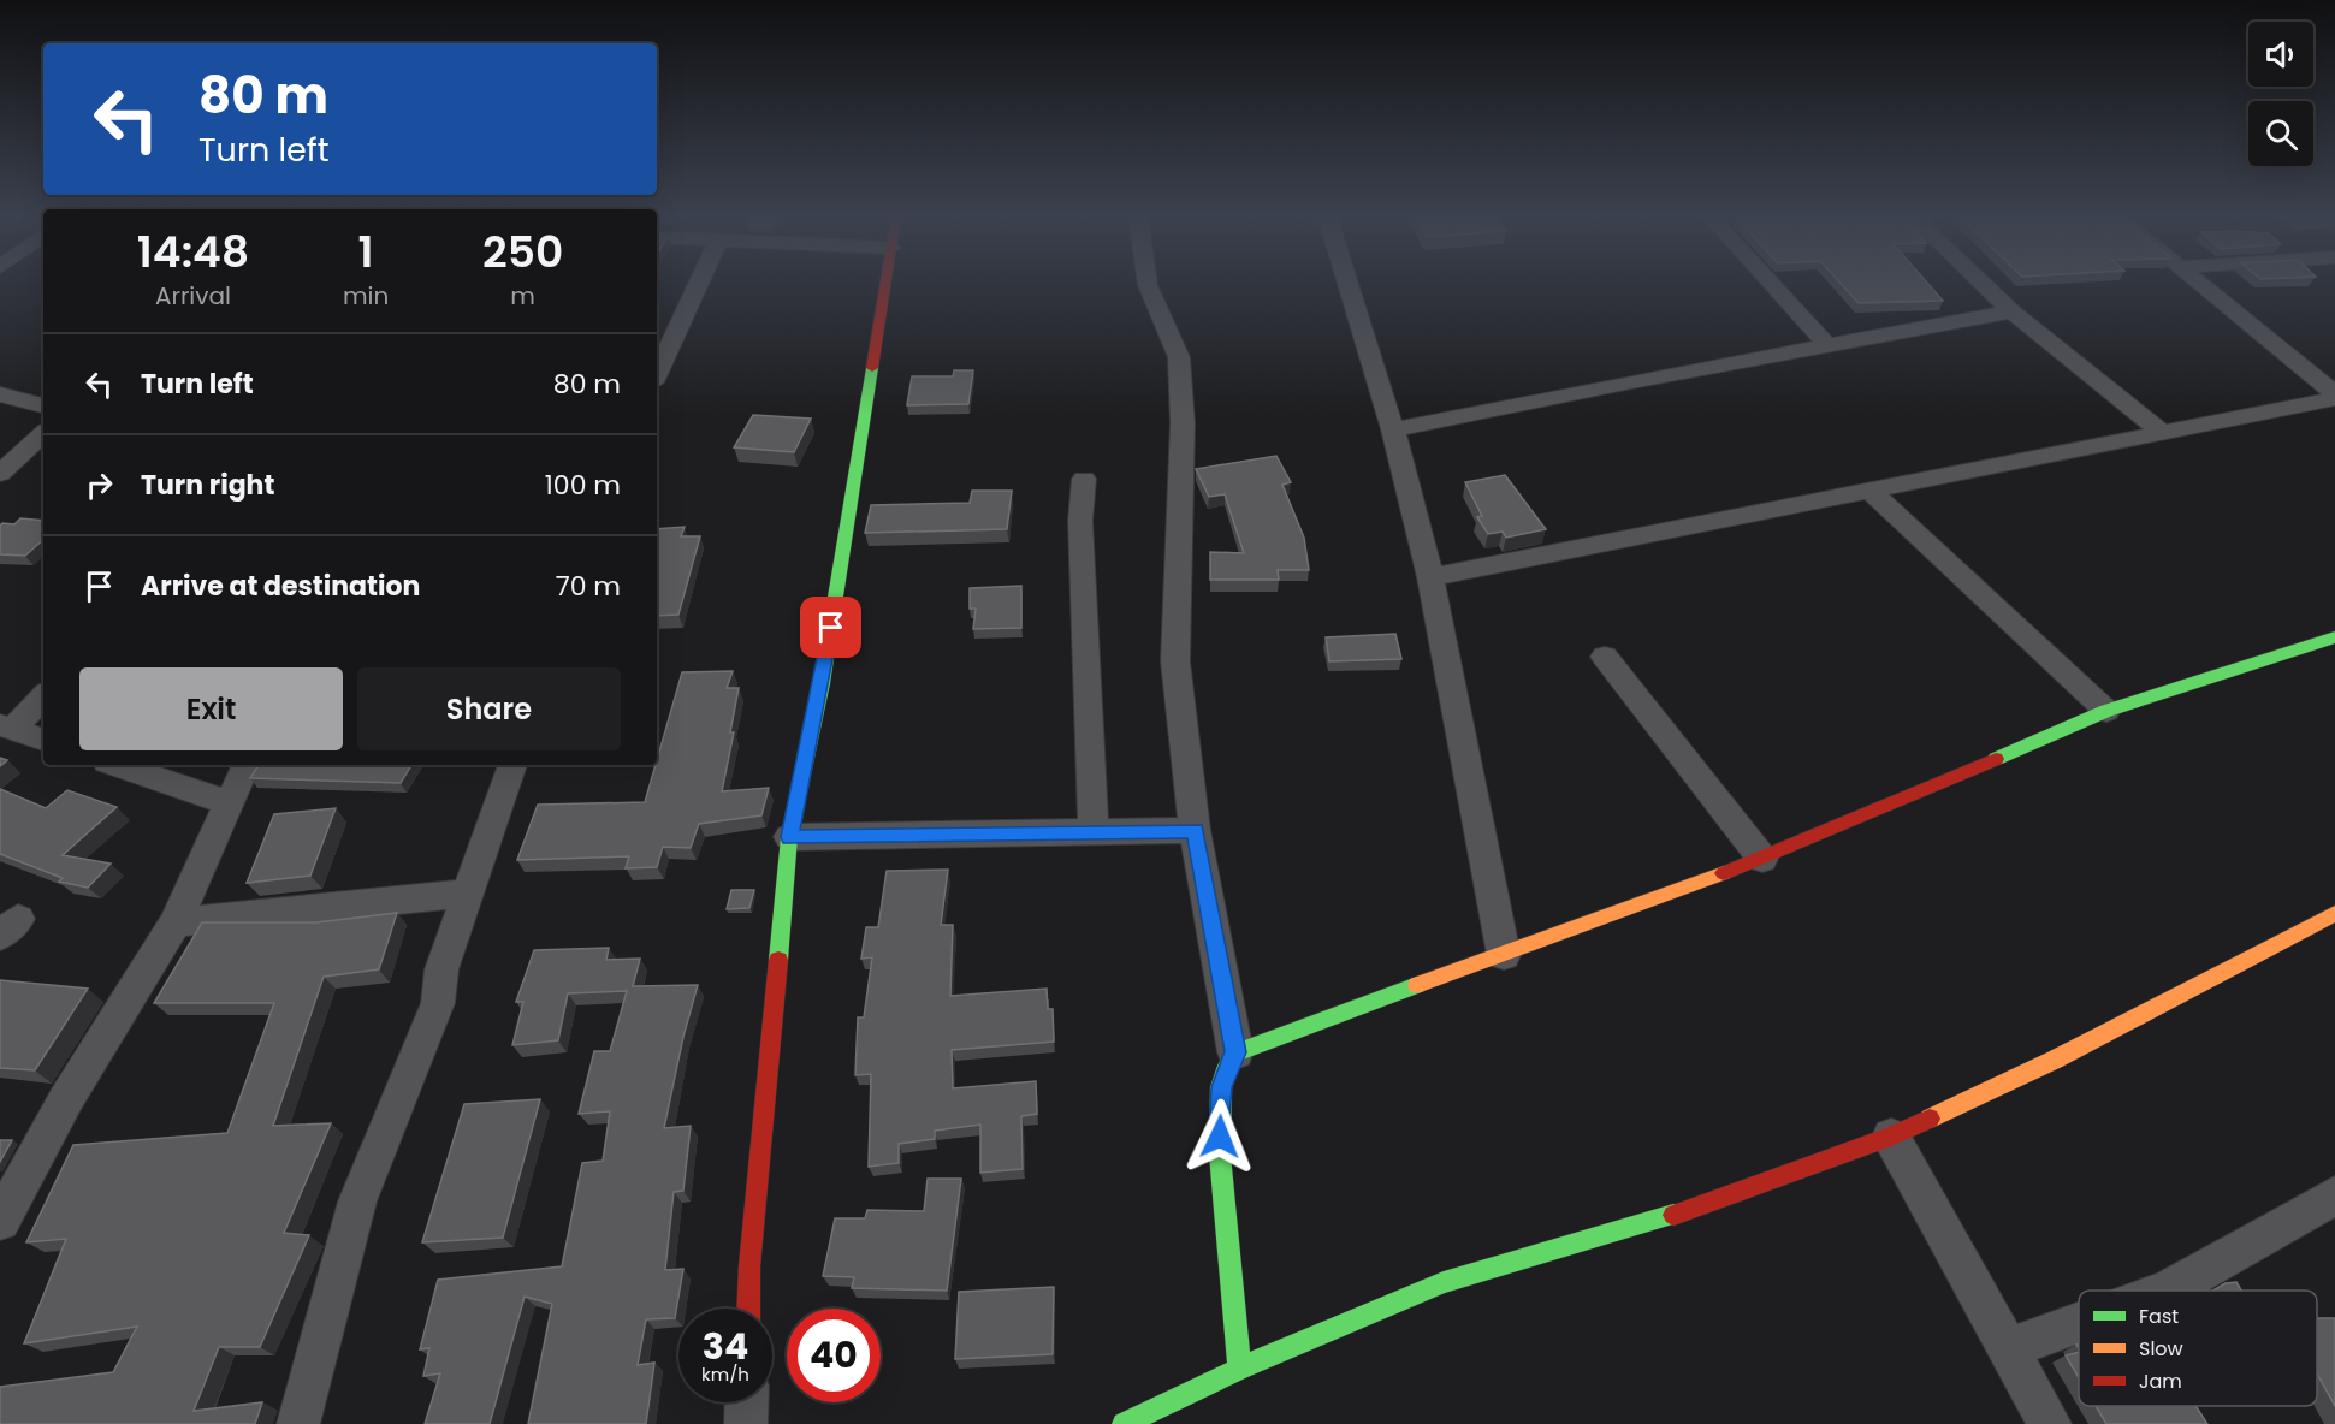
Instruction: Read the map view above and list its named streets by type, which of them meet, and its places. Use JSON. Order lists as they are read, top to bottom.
{
  "legend": ["Fast", "Slow", "Jam"],
  "page": {
    "turn": ["80 m", "Turn left"],
    "eta": [
      "14:48",
      "Arrival",
      "1",
      "min",
      "250",
      "m"
    ],
    "list": [
      {
        "name": "Turn left",
        "value": "80 m"
      },
      {
        "name": "Turn right",
        "value": "100 m"
      },
      {
        "name": "Arrive at destination",
        "value": "70 m"
      }
    ],
    "buttons": ["Exit", "Share"],
    "speed": "34 km/h",
    "limit": "40"
  }
}
